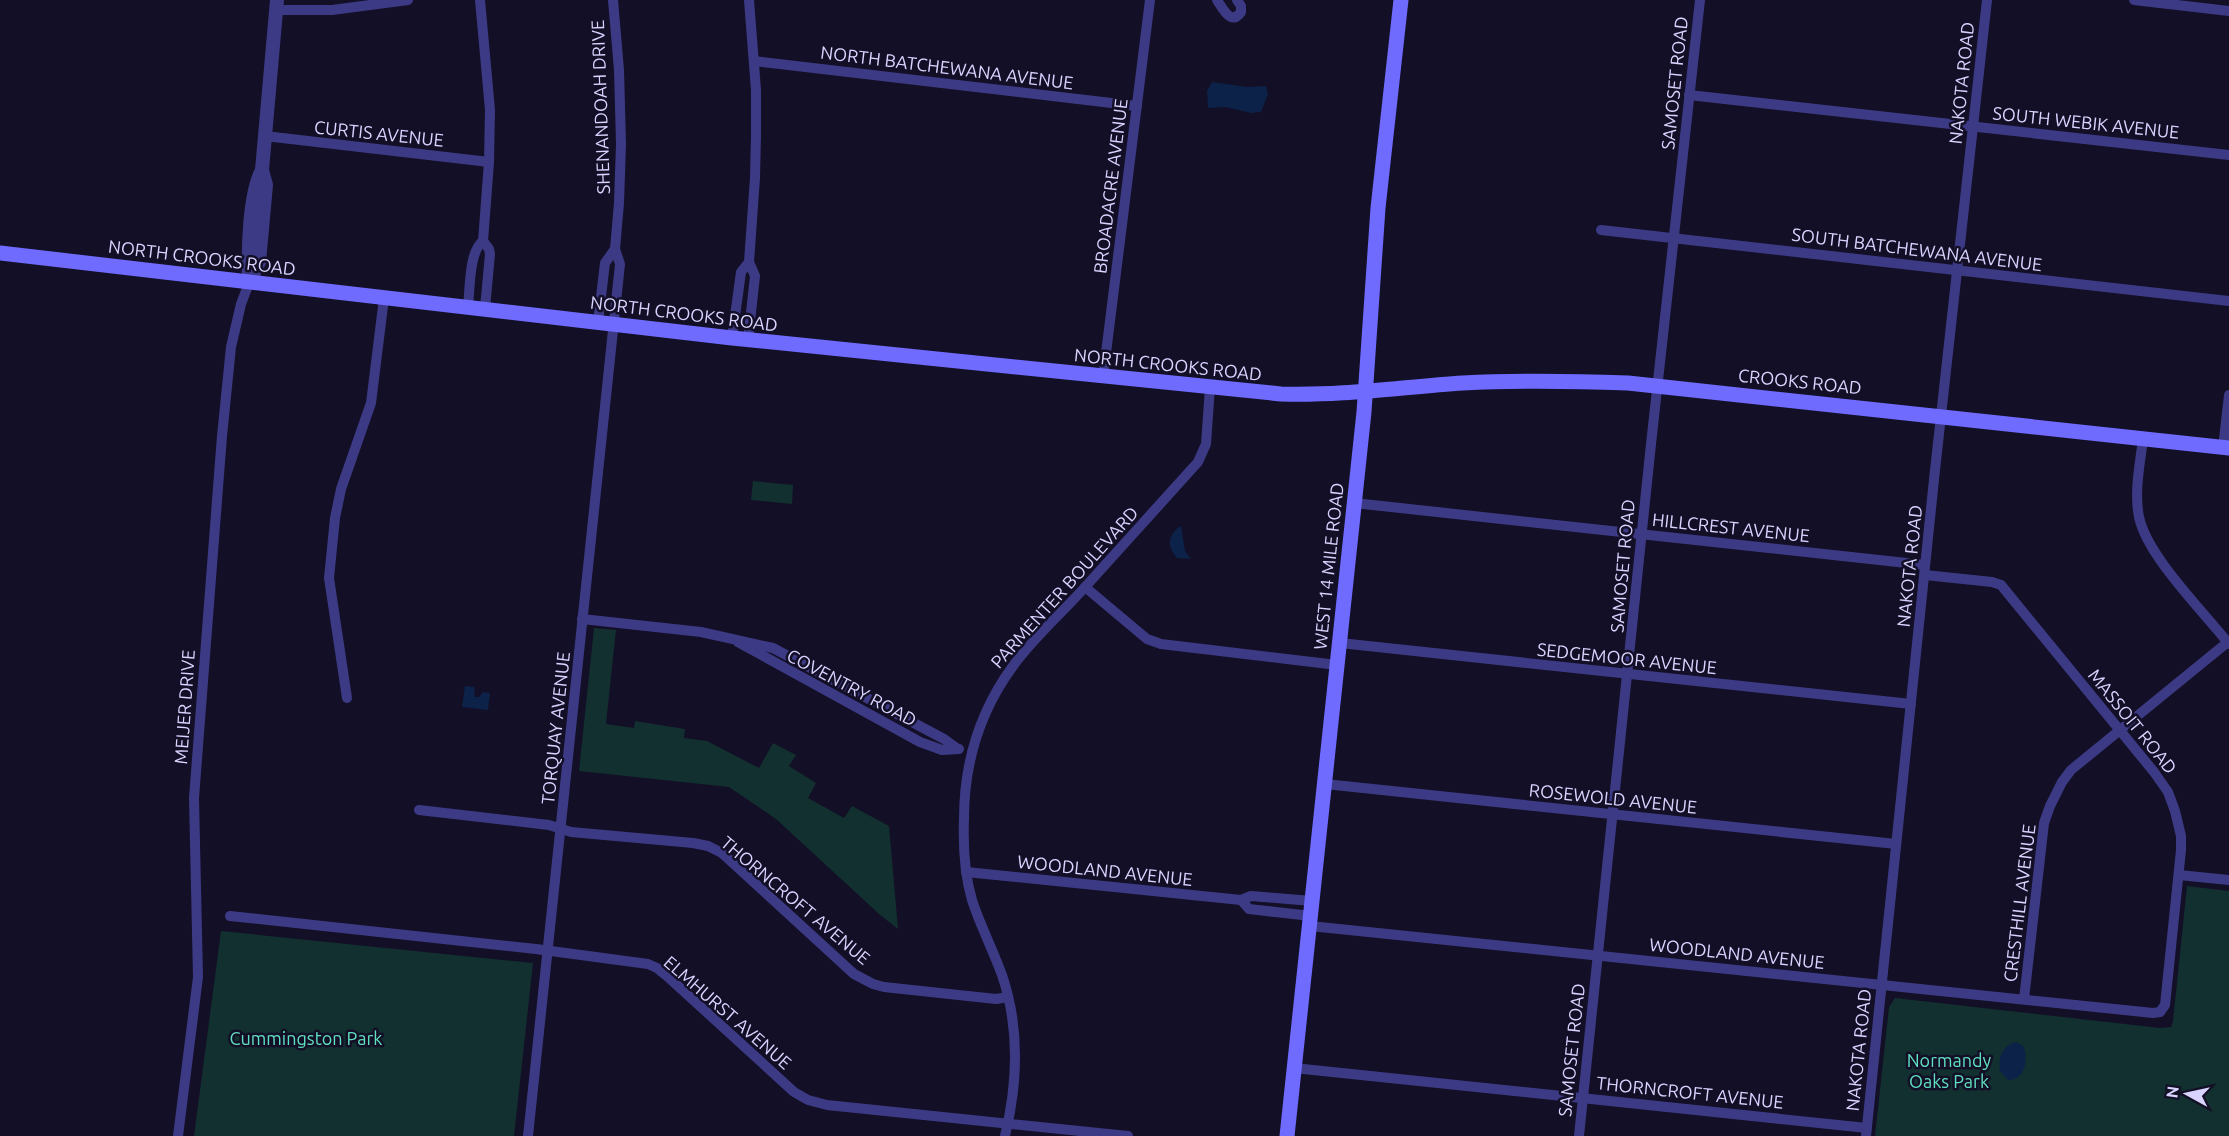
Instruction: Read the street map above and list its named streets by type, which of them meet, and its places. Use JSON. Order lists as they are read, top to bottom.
{
  "streets": {
    "main road": ["NORTH CROOKS ROAD", "CROOKS ROAD", "WEST 14 MILE ROAD"],
    "street": [
      "NORTH BATCHEWANA AVENUE",
      "SAMOSET ROAD",
      "NAKOTA ROAD",
      "SHENANDOAH DRIVE",
      "SOUTH WEBIK AVENUE",
      "CURTIS AVENUE",
      "BROADACRE AVENUE",
      "SOUTH BATCHEWANA AVENUE",
      "HILLCREST AVENUE",
      "PARMENTER BOULEVARD",
      "SEDGEMOOR AVENUE",
      "COVENTRY ROAD",
      "MEIJER DRIVE",
      "MASSOIT ROAD",
      "TORQUAY AVENUE",
      "ROSEWOLD AVENUE",
      "WOODLAND AVENUE",
      "THORNCROFT AVENUE",
      "CRESTHILL AVENUE",
      "ELMHURST AVENUE"
    ]
  },
  "crossings": [
    ["NORTH BATCHEWANA AVENUE", "BROADACRE AVENUE"],
    ["SAMOSET ROAD", "SOUTH WEBIK AVENUE"],
    ["SAMOSET ROAD", "SOUTH BATCHEWANA AVENUE"],
    ["SAMOSET ROAD", "CROOKS ROAD"],
    ["SAMOSET ROAD", "HILLCREST AVENUE"],
    ["SAMOSET ROAD", "SEDGEMOOR AVENUE"],
    ["SAMOSET ROAD", "ROSEWOLD AVENUE"],
    ["SAMOSET ROAD", "WOODLAND AVENUE"],
    ["SAMOSET ROAD", "THORNCROFT AVENUE"],
    ["NAKOTA ROAD", "SOUTH WEBIK AVENUE"],
    ["NAKOTA ROAD", "SOUTH BATCHEWANA AVENUE"],
    ["NAKOTA ROAD", "CROOKS ROAD"],
    ["NAKOTA ROAD", "HILLCREST AVENUE"],
    ["NAKOTA ROAD", "SEDGEMOOR AVENUE"],
    ["NAKOTA ROAD", "MASSOIT ROAD"],
    ["NAKOTA ROAD", "ROSEWOLD AVENUE"],
    ["NAKOTA ROAD", "WOODLAND AVENUE"],
    ["NAKOTA ROAD", "THORNCROFT AVENUE"],
    ["SHENANDOAH DRIVE", "NORTH CROOKS ROAD"],
    ["SHENANDOAH DRIVE", "TORQUAY AVENUE"],
    ["BROADACRE AVENUE", "NORTH CROOKS ROAD"],
    ["NORTH CROOKS ROAD", "CROOKS ROAD"],
    ["NORTH CROOKS ROAD", "WEST 14 MILE ROAD"],
    ["NORTH CROOKS ROAD", "PARMENTER BOULEVARD"],
    ["NORTH CROOKS ROAD", "MEIJER DRIVE"],
    ["NORTH CROOKS ROAD", "TORQUAY AVENUE"],
    ["CROOKS ROAD", "WEST 14 MILE ROAD"],
    ["HILLCREST AVENUE", "WEST 14 MILE ROAD"],
    ["HILLCREST AVENUE", "MASSOIT ROAD"],
    ["WEST 14 MILE ROAD", "SEDGEMOOR AVENUE"],
    ["WEST 14 MILE ROAD", "ROSEWOLD AVENUE"],
    ["WEST 14 MILE ROAD", "WOODLAND AVENUE"],
    ["WEST 14 MILE ROAD", "THORNCROFT AVENUE"],
    ["PARMENTER BOULEVARD", "COVENTRY ROAD"],
    ["PARMENTER BOULEVARD", "WOODLAND AVENUE"],
    ["PARMENTER BOULEVARD", "THORNCROFT AVENUE"],
    ["PARMENTER BOULEVARD", "ELMHURST AVENUE"],
    ["COVENTRY ROAD", "TORQUAY AVENUE"],
    ["MASSOIT ROAD", "WOODLAND AVENUE"],
    ["MASSOIT ROAD", "CRESTHILL AVENUE"],
    ["TORQUAY AVENUE", "THORNCROFT AVENUE"],
    ["TORQUAY AVENUE", "ELMHURST AVENUE"],
    ["WOODLAND AVENUE", "CRESTHILL AVENUE"]
  ],
  "parks": ["Cummingston Park", "Normandy Oaks Park"],
  "north": "left"
}
